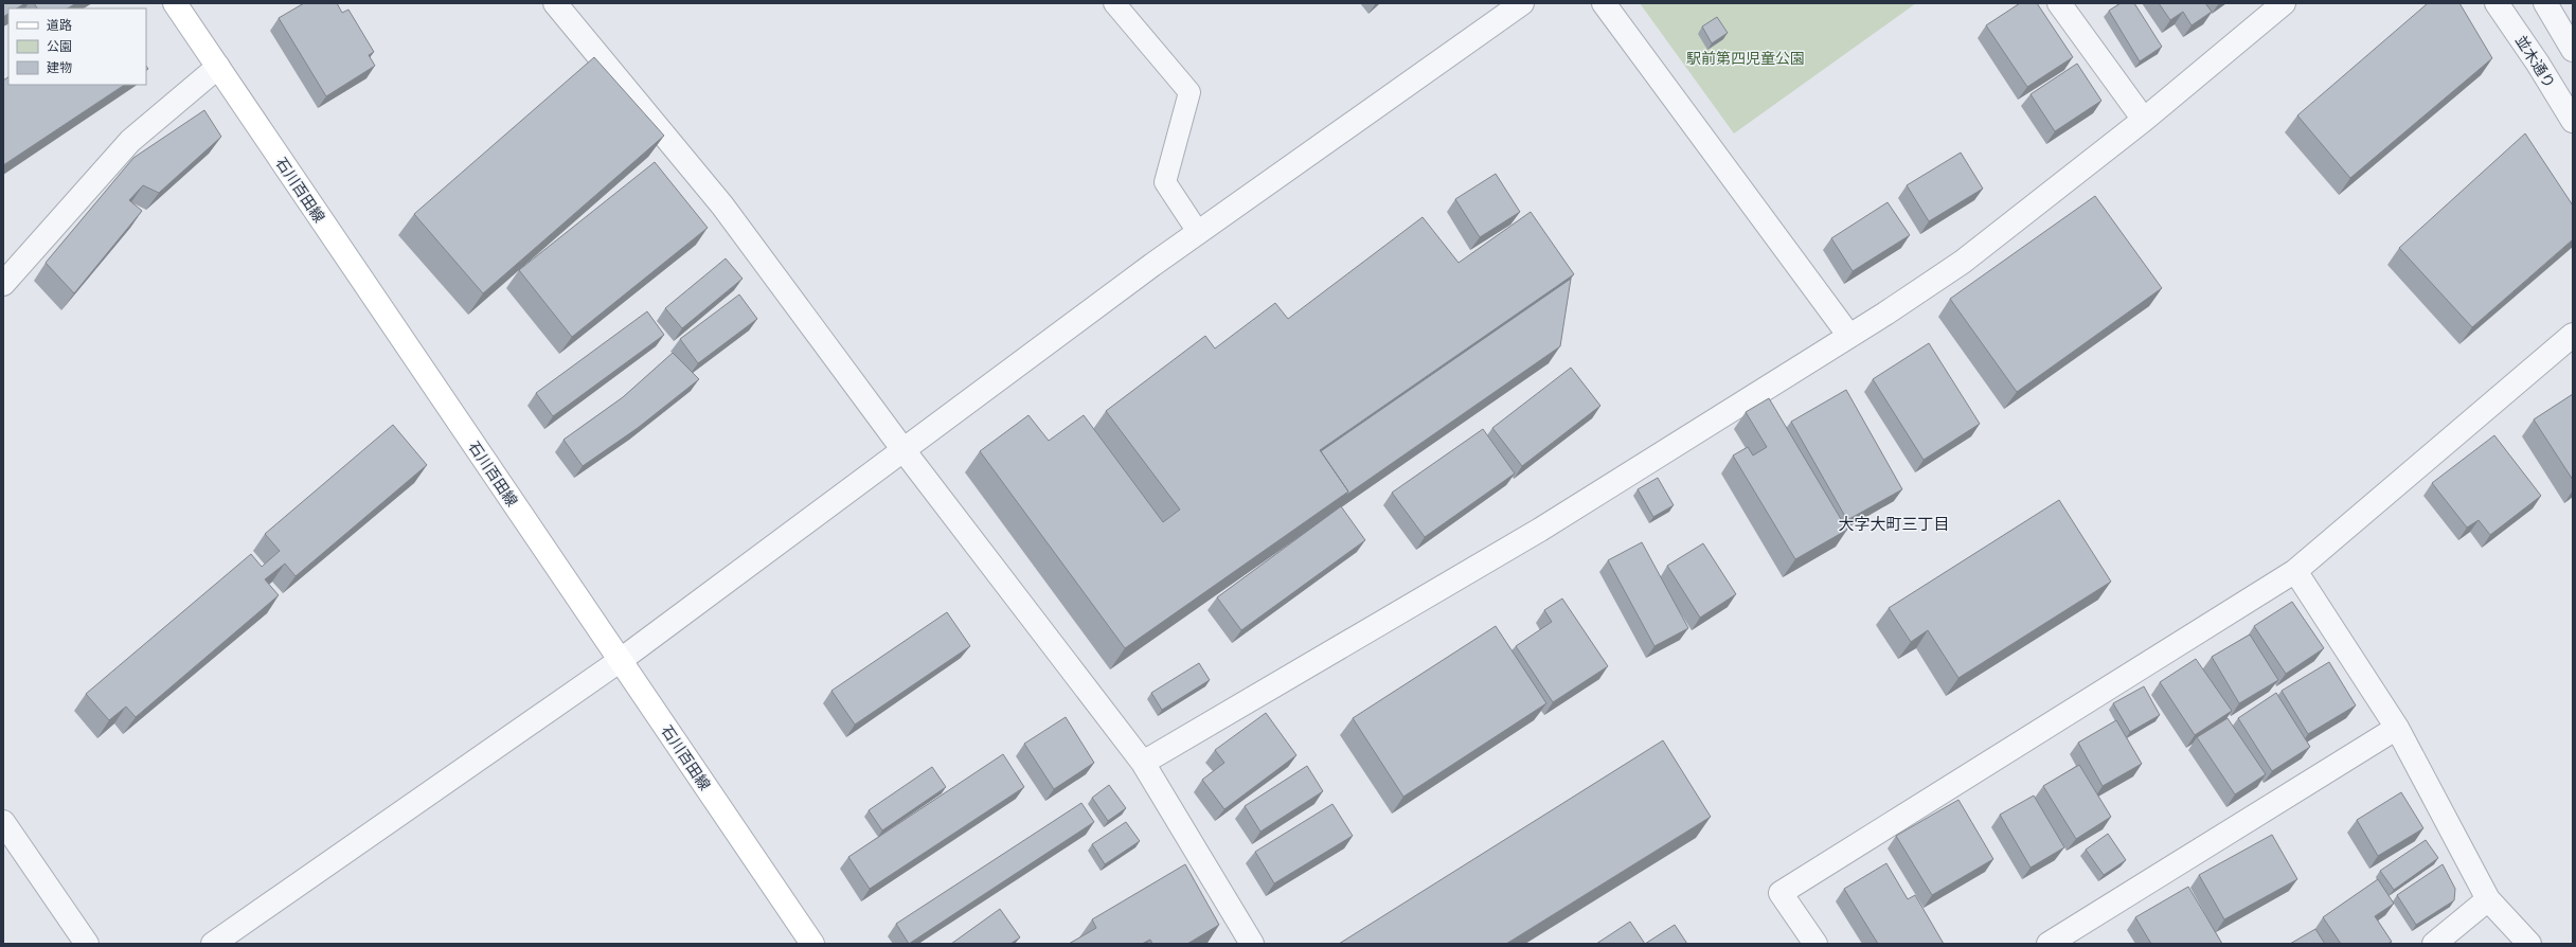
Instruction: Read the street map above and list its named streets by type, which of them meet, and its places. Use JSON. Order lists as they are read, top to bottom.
{
  "streets": {
    "main road": ["石川百田線"],
    "street": ["並木通り"]
  },
  "districts": ["大字大町三丁目"],
  "parks": ["駅前第四児童公園"],
  "legend": ["道路", "公園", "建物"]
}
